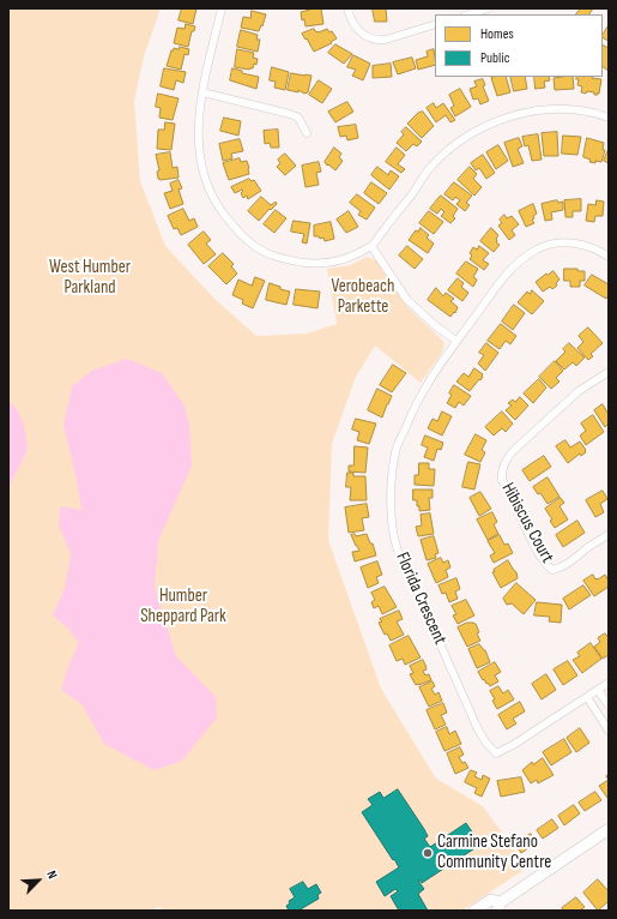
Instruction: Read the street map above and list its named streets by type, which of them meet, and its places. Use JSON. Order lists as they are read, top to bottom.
{
  "streets": {
    "street": ["Hibiscus Court", "Florida Crescent"]
  },
  "parks": ["West Humber Parkland", "Verobeach Parkette", "Humber Sheppard Park"],
  "places": ["Carmine Stefano Community Centre"],
  "legend": ["Homes", "Public"],
  "north": "top right"
}
